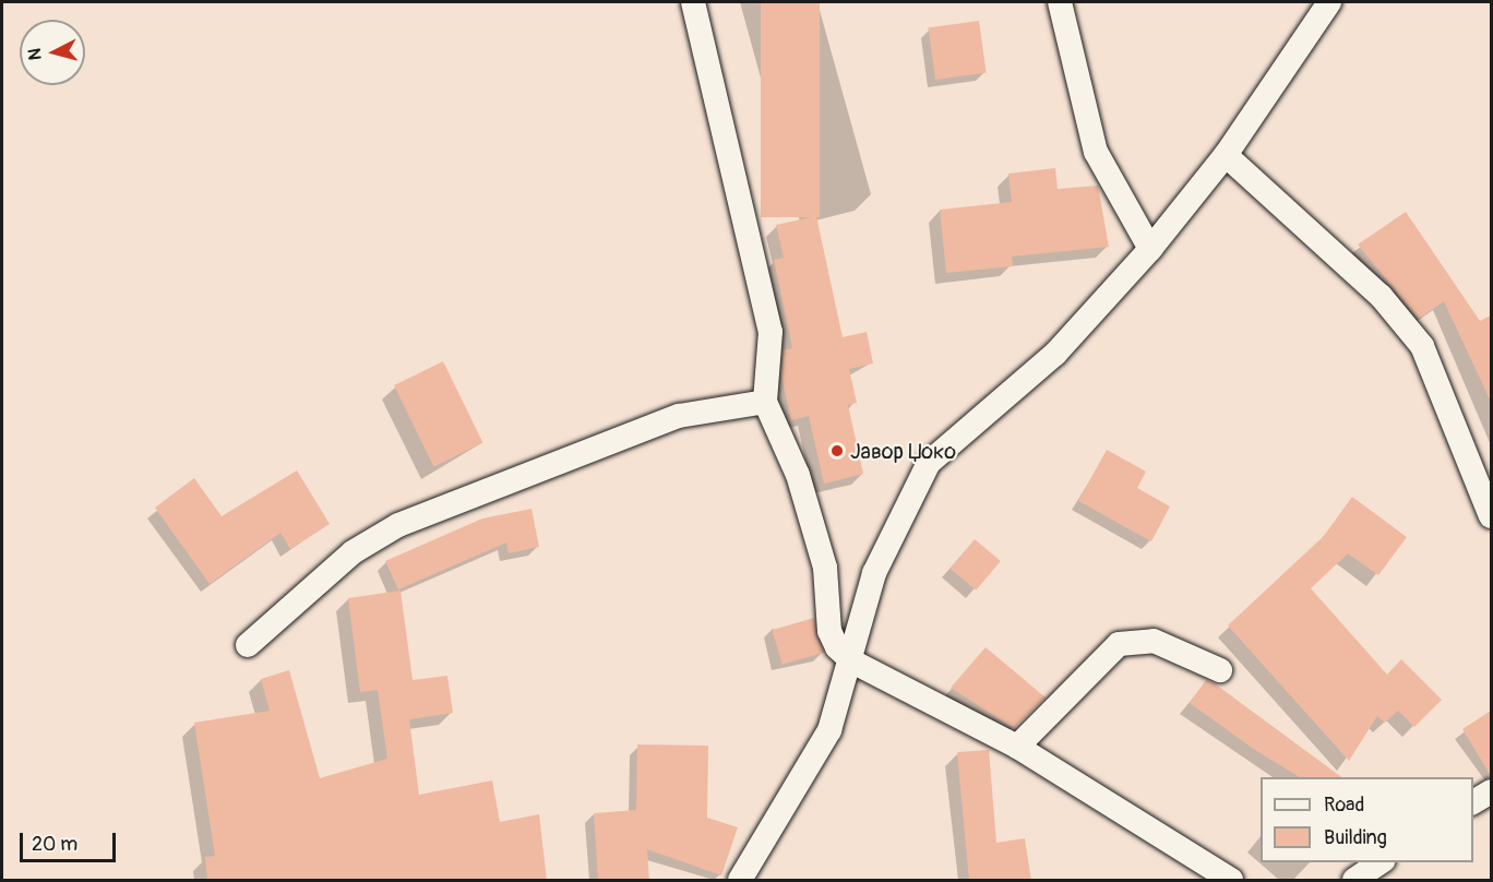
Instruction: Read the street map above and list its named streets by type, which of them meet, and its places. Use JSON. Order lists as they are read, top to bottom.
{
  "places": ["Јавор Џоко"],
  "legend": ["Road", "Building"],
  "scale_bar": "20 m",
  "north": "left"
}
